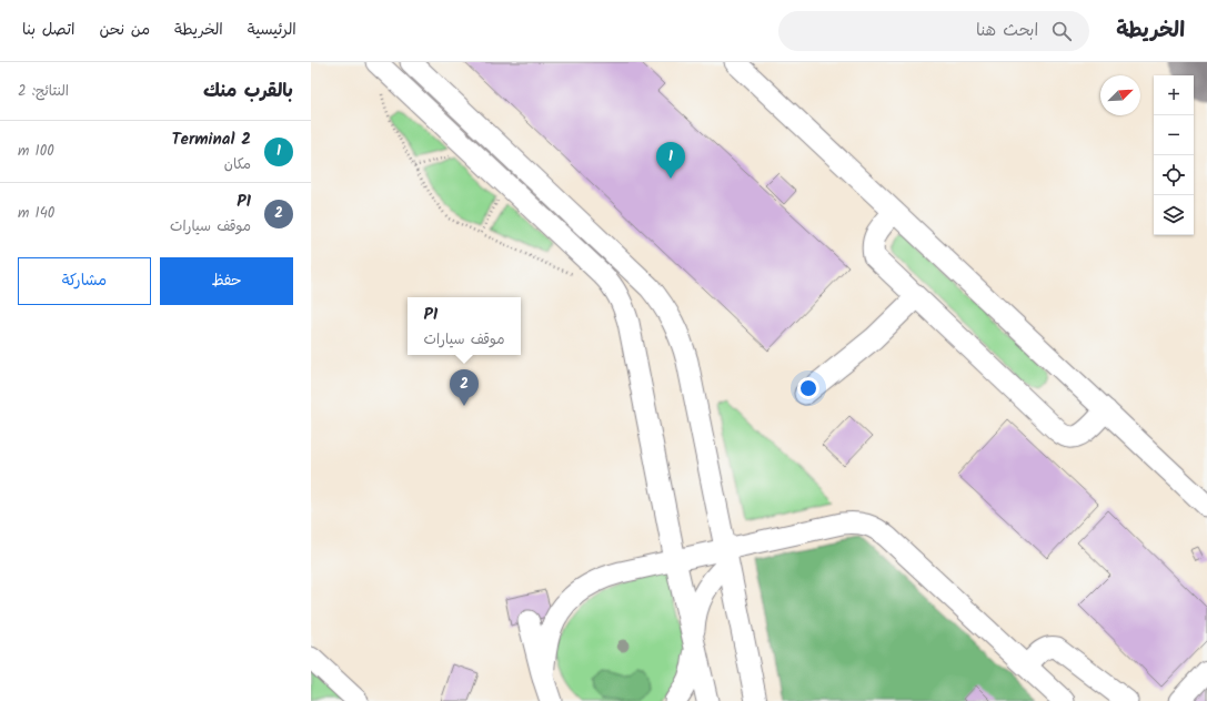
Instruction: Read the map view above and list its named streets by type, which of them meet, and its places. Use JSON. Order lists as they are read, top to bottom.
{
  "north": "top right",
  "page": {
    "header": "الخريطة",
    "search": "ابحث هنا",
    "nav": [
      "الرئيسية",
      "الخريطة",
      "من نحن",
      "اتصل بنا"
    ],
    "heading": ["بالقرب منك", "النتائج: 2"],
    "map_buttons": ["+", "−"],
    "list": [
      {
        "mark": "1",
        "name": "Terminal 2",
        "note": "مكان",
        "value": "100 m"
      },
      {
        "mark": "2",
        "name": "P1",
        "note": "موقف سيارات",
        "value": "140 m"
      }
    ],
    "pins": ["1", "2"],
    "buttons": ["حفظ", "مشاركة"],
    "popup": ["P1", "موقف سيارات"]
  }
}
